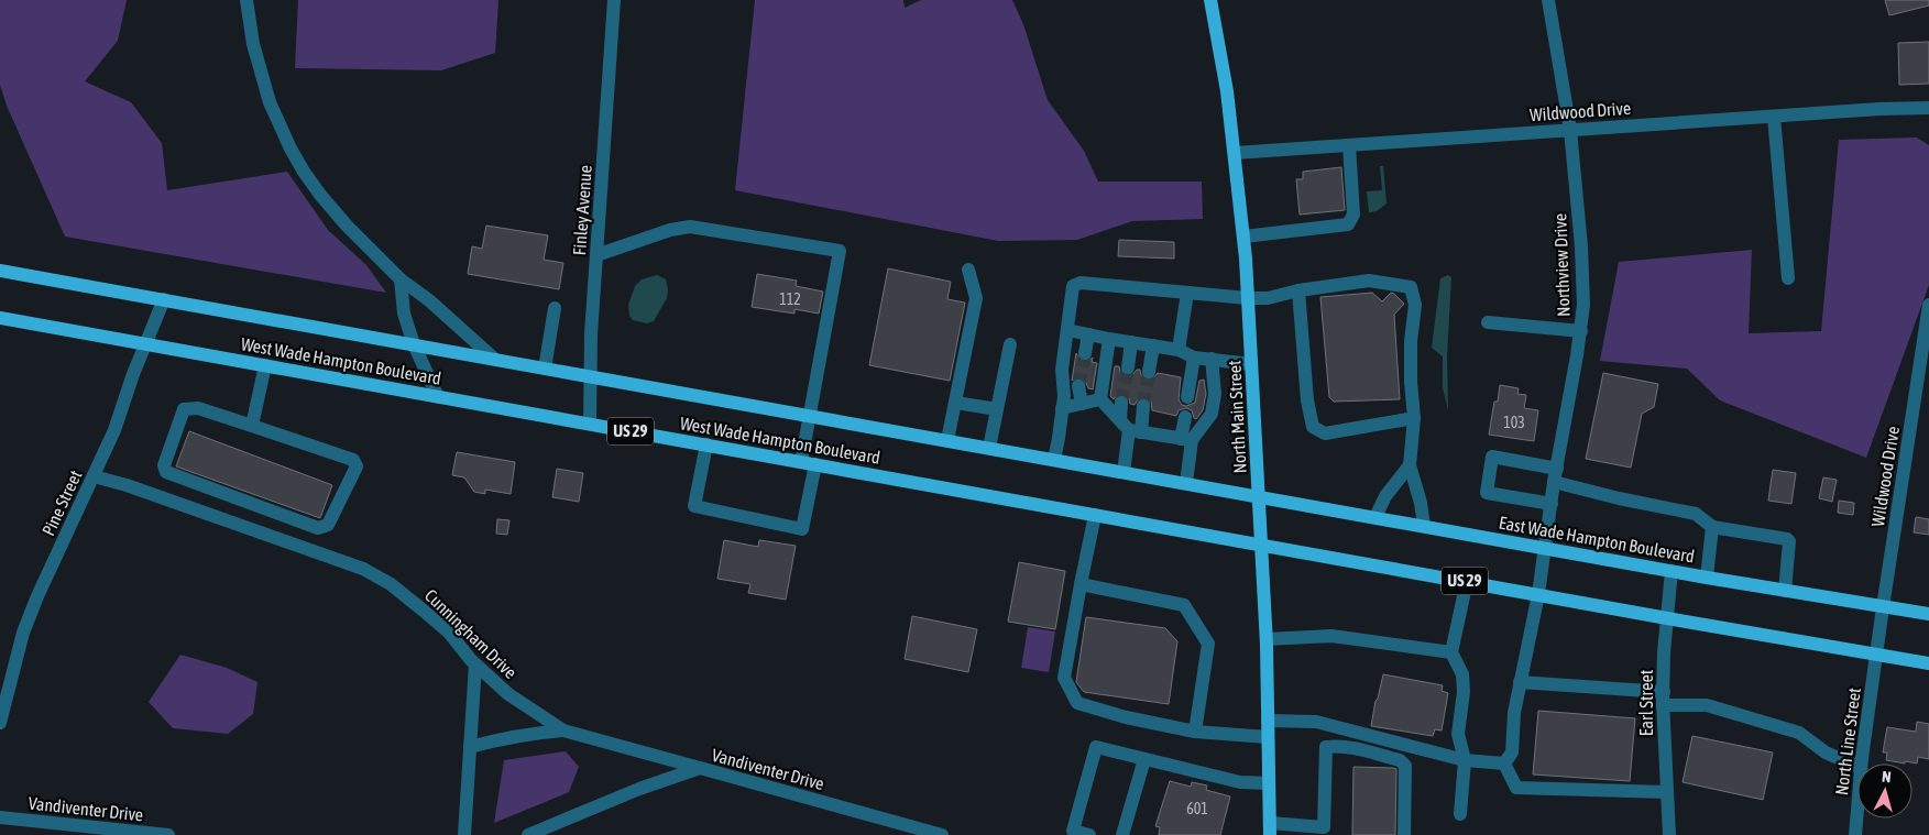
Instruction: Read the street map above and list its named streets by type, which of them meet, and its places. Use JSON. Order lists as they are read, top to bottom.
{
  "streets": {
    "main road": [
      "West Wade Hampton Boulevard",
      "North Main Street",
      "US 29",
      "East Wade Hampton Boulevard"
    ],
    "street": [
      "Wildwood Drive",
      "Finley Avenue",
      "Northview Drive",
      "Pine Street",
      "Cunningham Drive",
      "Earl Street",
      "North Line Street",
      "Vandiventer Drive"
    ]
  },
  "crossings": [
    ["Wildwood Drive", "Northview Drive"],
    ["Wildwood Drive", "North Main Street"],
    ["Wildwood Drive", "US 29"],
    ["Wildwood Drive", "East Wade Hampton Boulevard"],
    ["Wildwood Drive", "North Line Street"],
    ["Finley Avenue", "West Wade Hampton Boulevard"],
    ["Northview Drive", "US 29"],
    ["Northview Drive", "East Wade Hampton Boulevard"],
    ["West Wade Hampton Boulevard", "North Main Street"],
    ["West Wade Hampton Boulevard", "US 29"],
    ["West Wade Hampton Boulevard", "Pine Street"],
    ["West Wade Hampton Boulevard", "East Wade Hampton Boulevard"],
    ["North Main Street", "US 29"],
    ["North Main Street", "East Wade Hampton Boulevard"],
    ["US 29", "Earl Street"],
    ["US 29", "North Line Street"],
    ["Pine Street", "Cunningham Drive"],
    ["East Wade Hampton Boulevard", "Earl Street"],
    ["Cunningham Drive", "Vandiventer Drive"]
  ],
  "house_numbers": ["112", "103", "601"],
  "north": "top"
}
